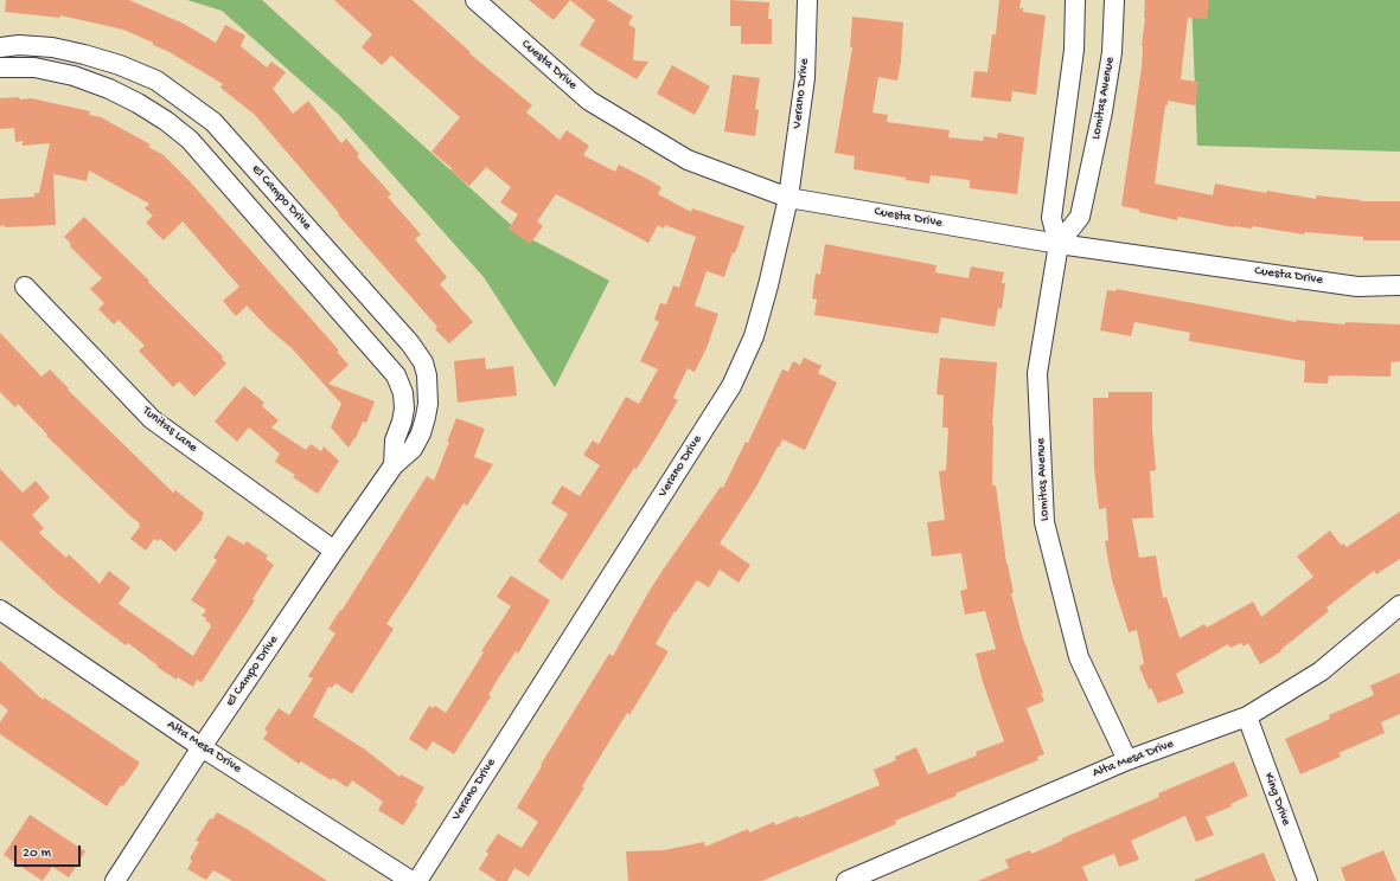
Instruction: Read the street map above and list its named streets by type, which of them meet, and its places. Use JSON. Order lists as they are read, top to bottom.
{
  "streets": {
    "street": [
      "Cuesta Drive",
      "Verano Drive",
      "Lomitas Avenue",
      "El Campo Drive",
      "Tunitas Lane",
      "Alta Mesa Drive",
      "King Drive"
    ]
  },
  "crossings": [
    ["Cuesta Drive", "Verano Drive"],
    ["Cuesta Drive", "Lomitas Avenue"],
    ["Lomitas Avenue", "Alta Mesa Drive"],
    ["El Campo Drive", "Tunitas Lane"],
    ["El Campo Drive", "Alta Mesa Drive"],
    ["Alta Mesa Drive", "King Drive"]
  ],
  "scale_bar": "20 m"
}
